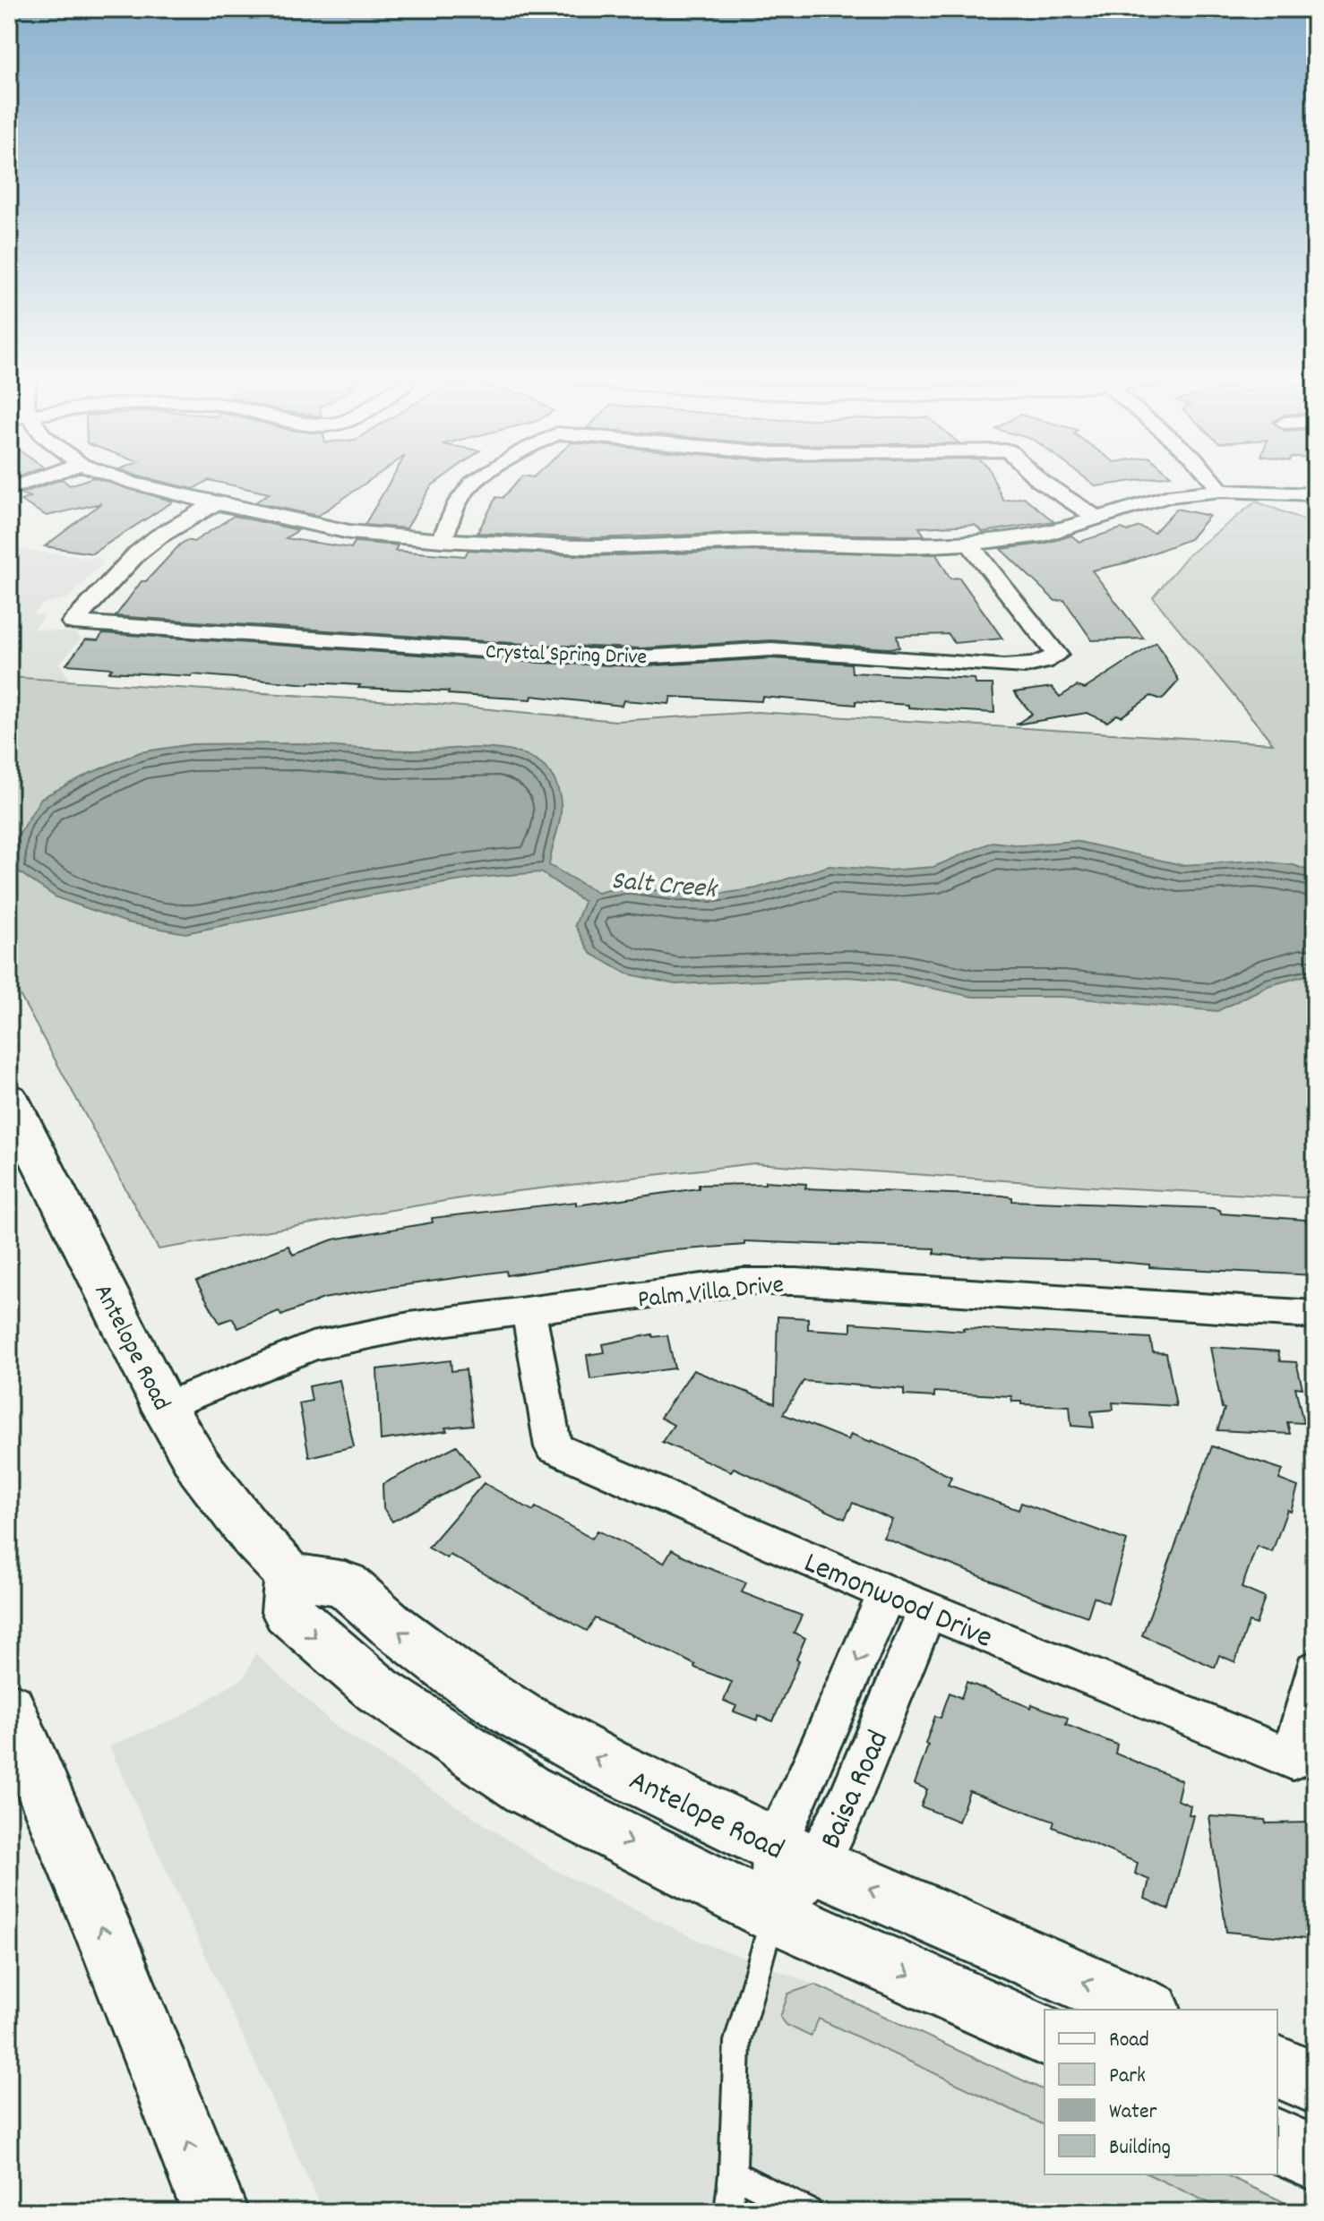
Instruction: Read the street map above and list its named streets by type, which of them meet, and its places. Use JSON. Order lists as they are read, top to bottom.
{
  "streets": {
    "main road": ["Antelope Road"],
    "street": [
      "Crystal Spring Drive",
      "Palm Villa Drive",
      "Lemonwood Drive",
      "Baisa Road"
    ]
  },
  "crossings": [
    ["Palm Villa Drive", "Antelope Road"],
    ["Palm Villa Drive", "Lemonwood Drive"],
    ["Antelope Road", "Baisa Road"],
    ["Lemonwood Drive", "Baisa Road"]
  ],
  "water": ["Salt Creek"],
  "legend": [
    "Road",
    "Park",
    "Water",
    "Building"
  ]
}
